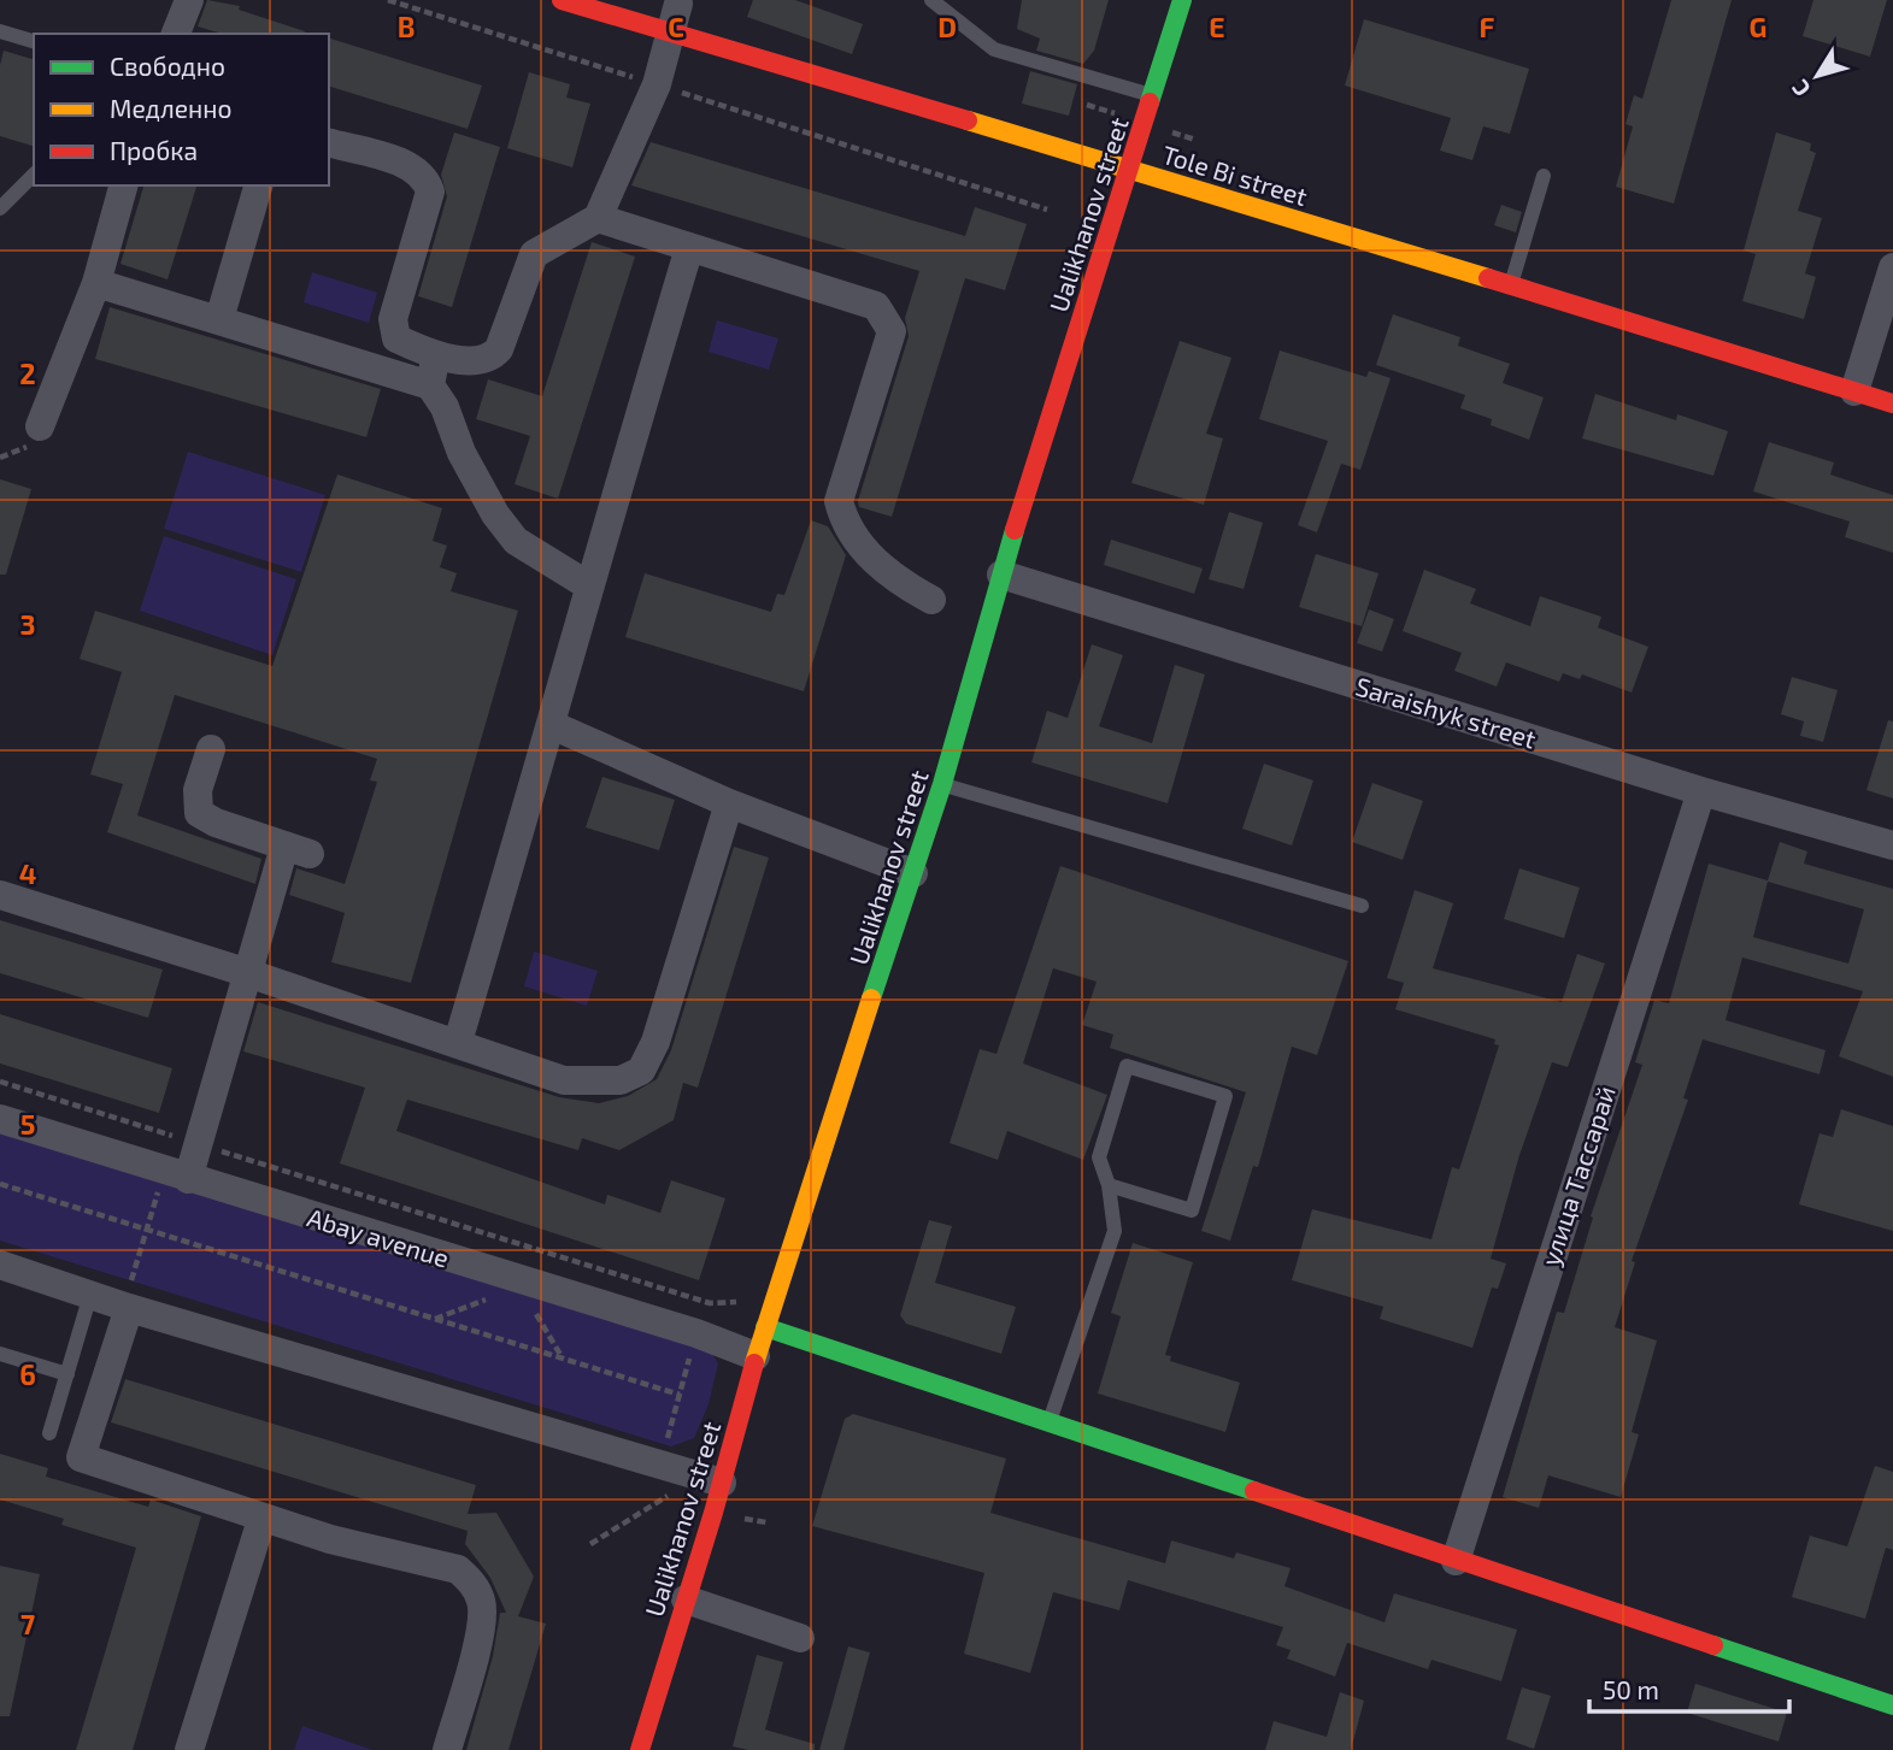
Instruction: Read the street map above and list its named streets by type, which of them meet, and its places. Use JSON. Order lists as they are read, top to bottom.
{
  "streets": {
    "street": [
      "Tole Bi street",
      "Ualikhanov street",
      "Saraishyk street",
      "улица Тассарай",
      "Abay avenue"
    ]
  },
  "crossings": [
    ["Tole Bi street", "Ualikhanov street"],
    ["Ualikhanov street", "Saraishyk street"],
    ["Ualikhanov street", "Abay avenue"],
    ["Saraishyk street", "улица Тассарай"]
  ],
  "legend": ["Свободно", "Медленно", "Пробка"],
  "scale_bar": "50 m",
  "north": "bottom left",
  "grid": {
    "columns": [
      "B",
      "C",
      "D",
      "E",
      "F",
      "G"
    ],
    "rows": [
      "2",
      "3",
      "4",
      "5",
      "6",
      "7"
    ]
  }
}
